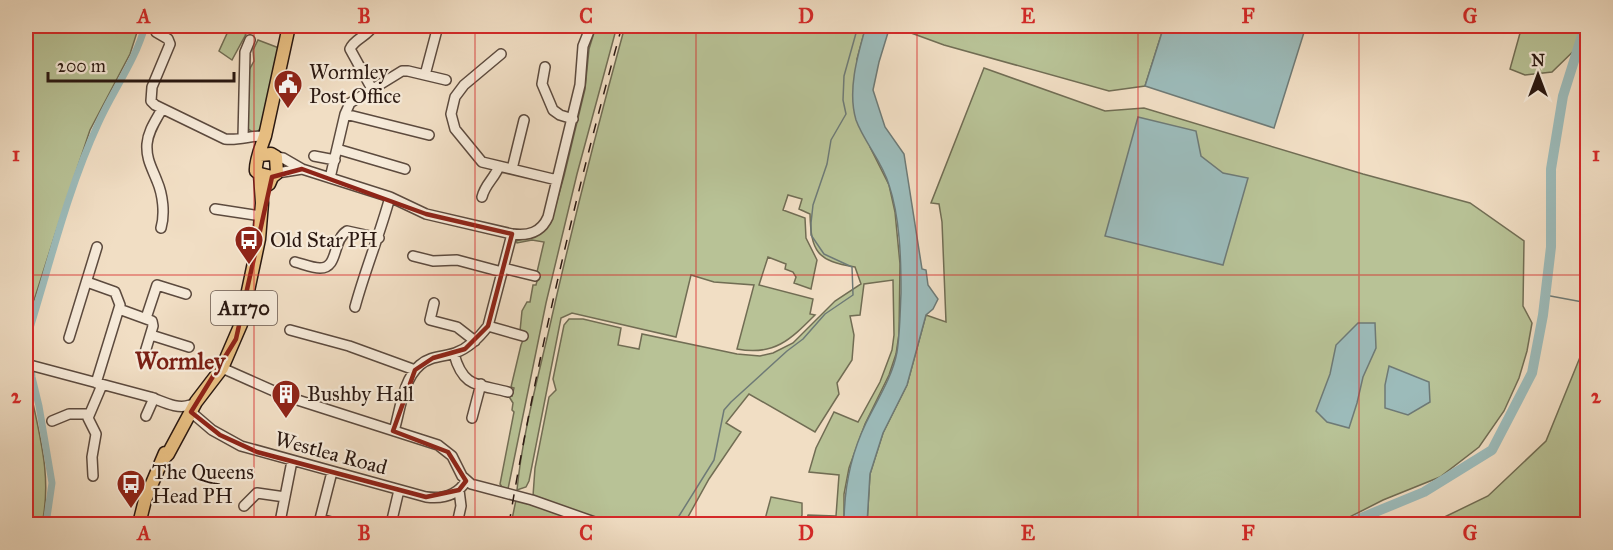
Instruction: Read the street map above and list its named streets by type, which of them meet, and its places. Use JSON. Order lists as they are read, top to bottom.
{
  "streets": {
    "main road": ["A1170"],
    "street": ["Westlea Road"]
  },
  "crossings": [
    ["A1170", "Westlea Road"]
  ],
  "districts": ["Wormley"],
  "places": {
    "public building": ["Wormley Post Office"],
    "bus stop": ["Old Star PH", "The Queens Head PH"],
    "building": ["Bushby Hall"]
  },
  "scale_bar": "200 m",
  "north": "top",
  "grid": {
    "columns": [
      "A",
      "B",
      "C",
      "D",
      "E",
      "F",
      "G"
    ],
    "rows": ["1", "2"]
  }
}
